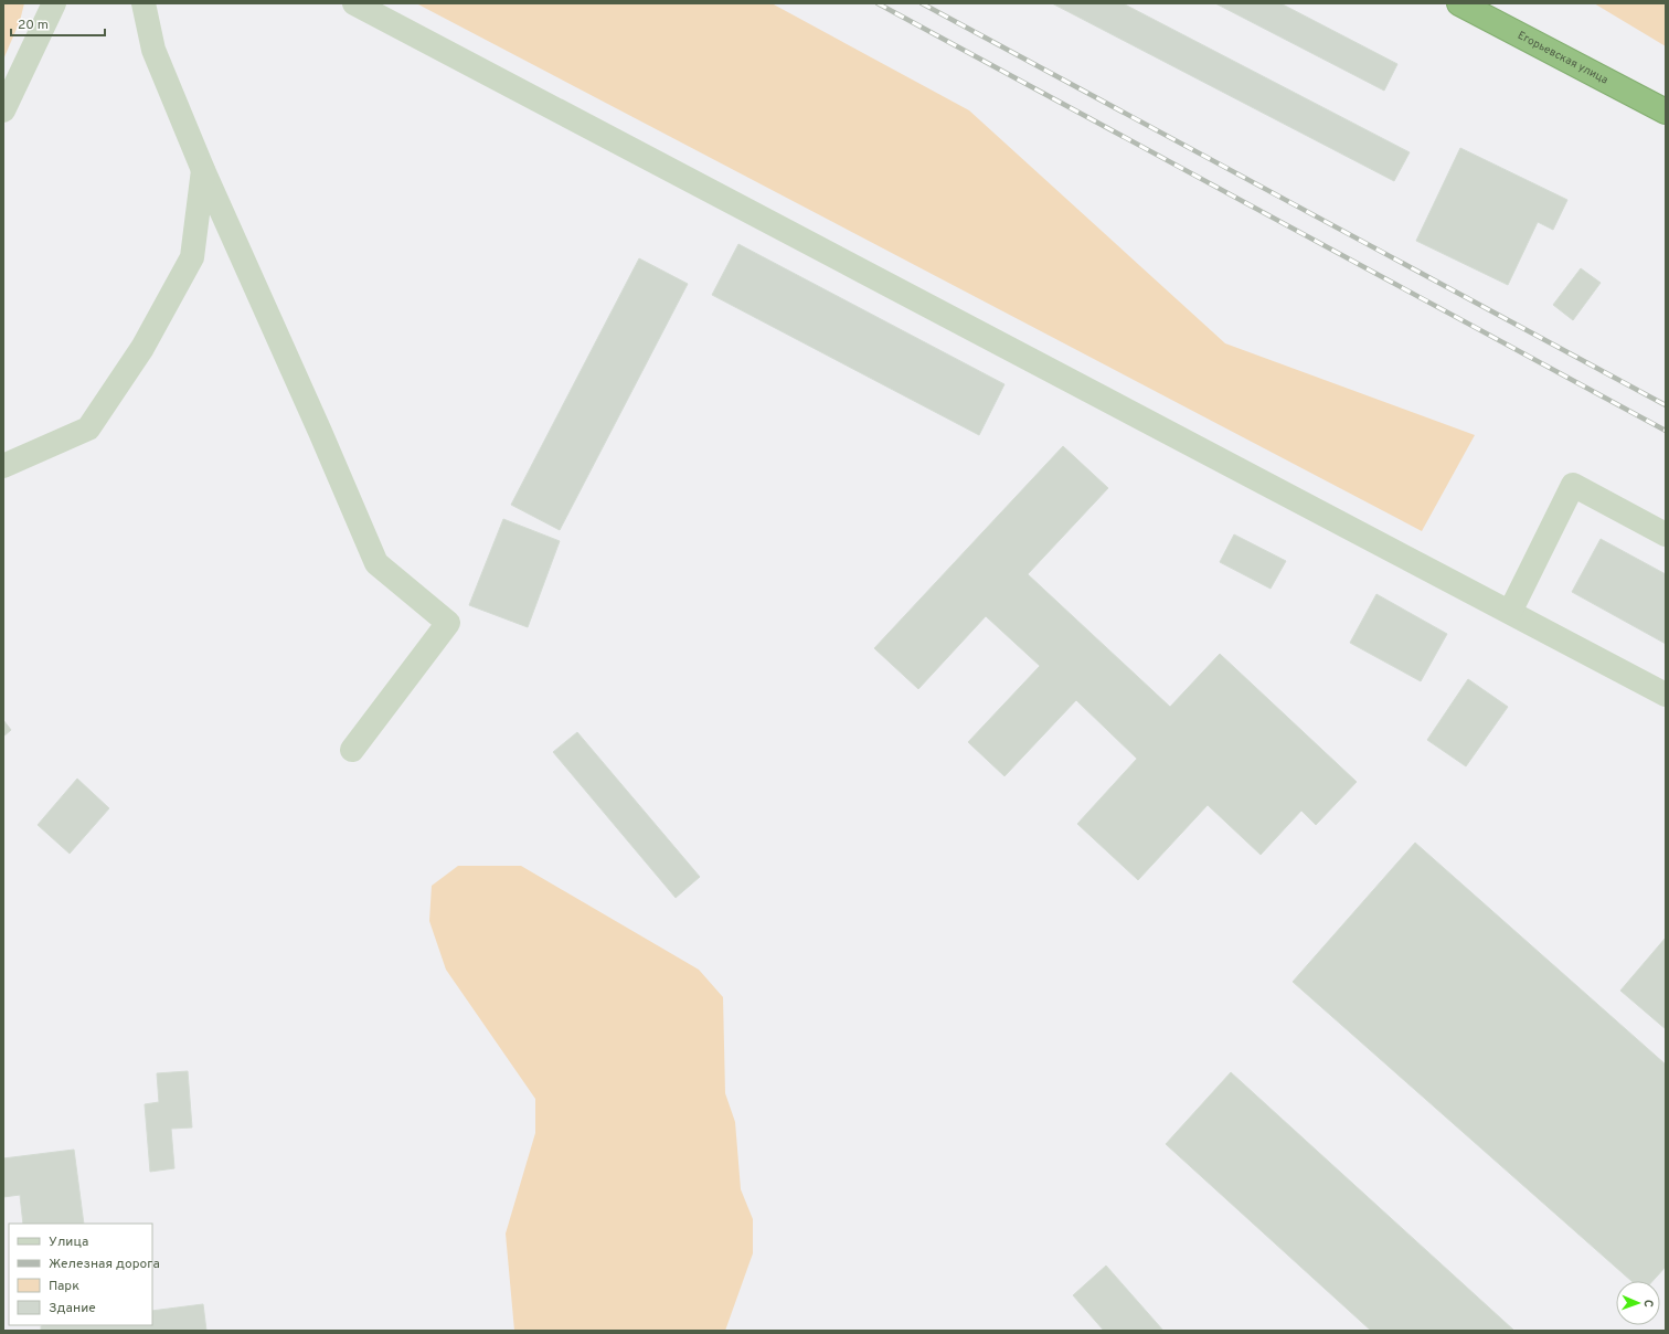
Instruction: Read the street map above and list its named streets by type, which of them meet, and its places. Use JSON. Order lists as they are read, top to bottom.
{
  "streets": {
    "highway": ["Егорьевская улица"]
  },
  "legend": [
    "Улица",
    "Железная дорога",
    "Парк",
    "Здание"
  ],
  "scale_bar": "20 m",
  "north": "right"
}
